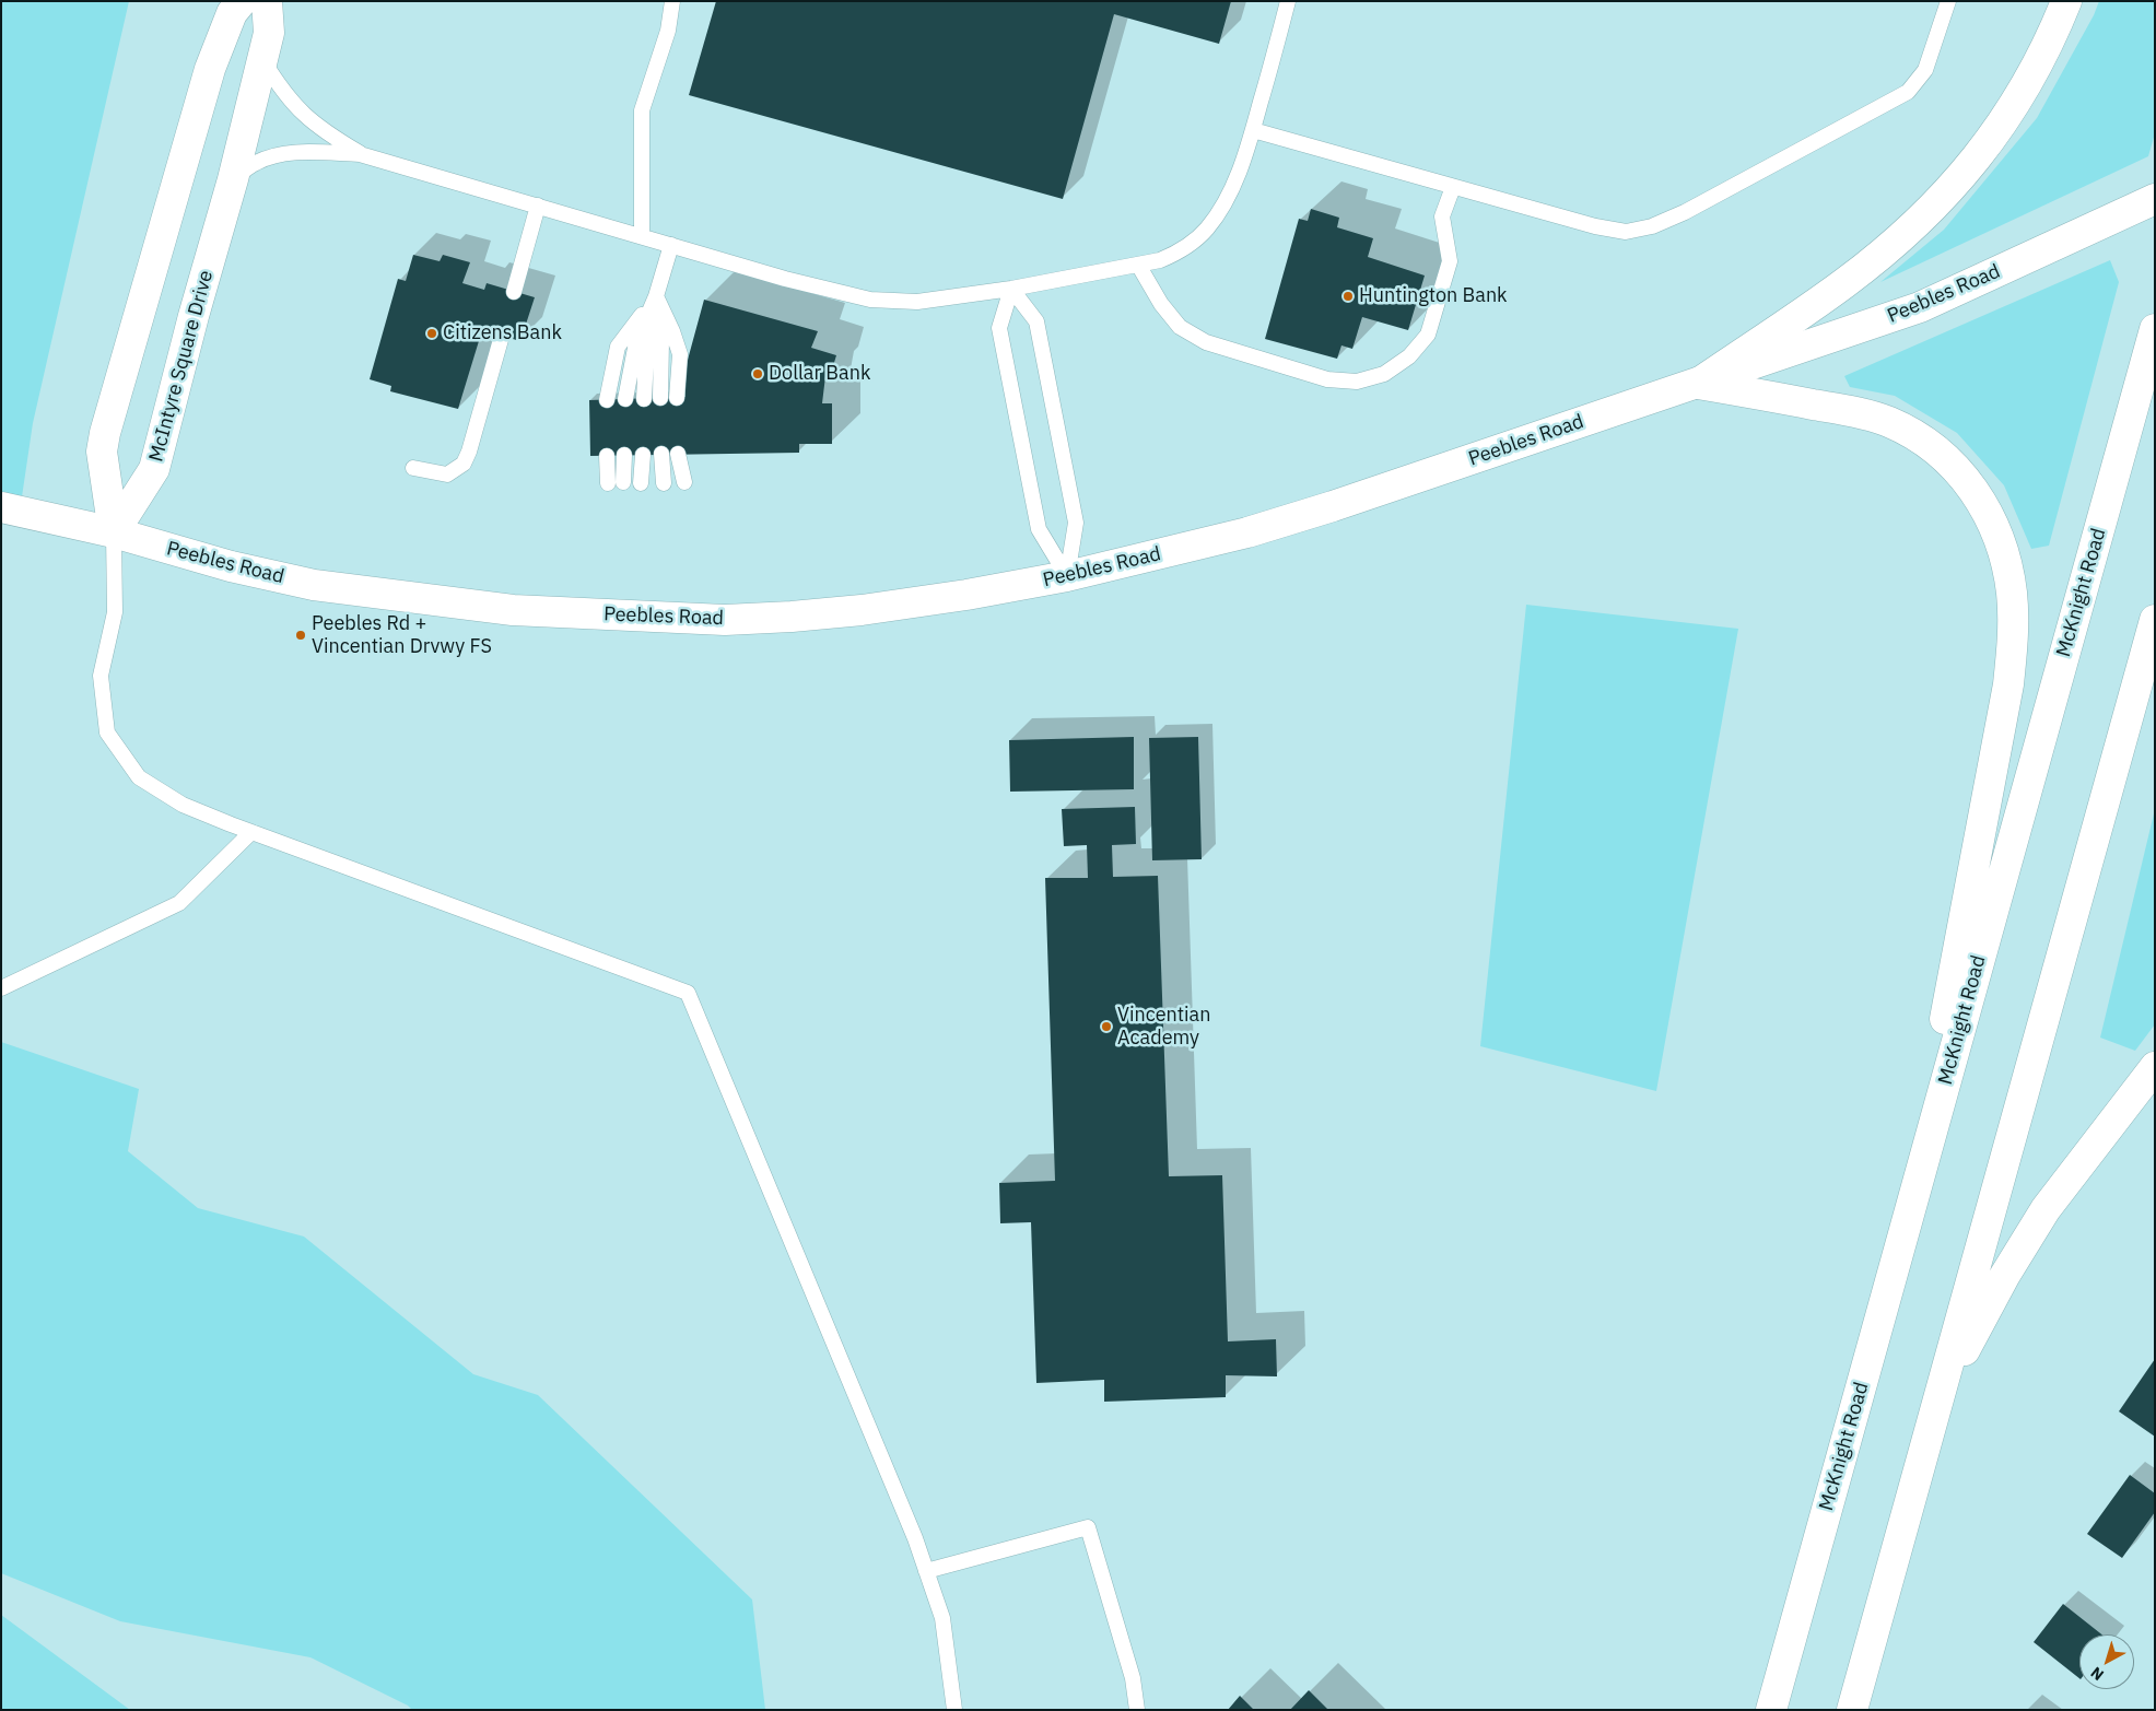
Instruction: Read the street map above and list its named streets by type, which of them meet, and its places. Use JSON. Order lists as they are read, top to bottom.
{
  "streets": {
    "main road": ["Peebles Road", "McIntyre Square Drive", "McKnight Road"]
  },
  "crossings": [
    ["Peebles Road", "McIntyre Square Drive"]
  ],
  "places": [
    "Huntington Bank",
    "Citizens Bank",
    "Dollar Bank",
    "Peebles Rd + Vincentian Drvwy FS",
    "Vincentian Academy"
  ],
  "north": "bottom left"
}
